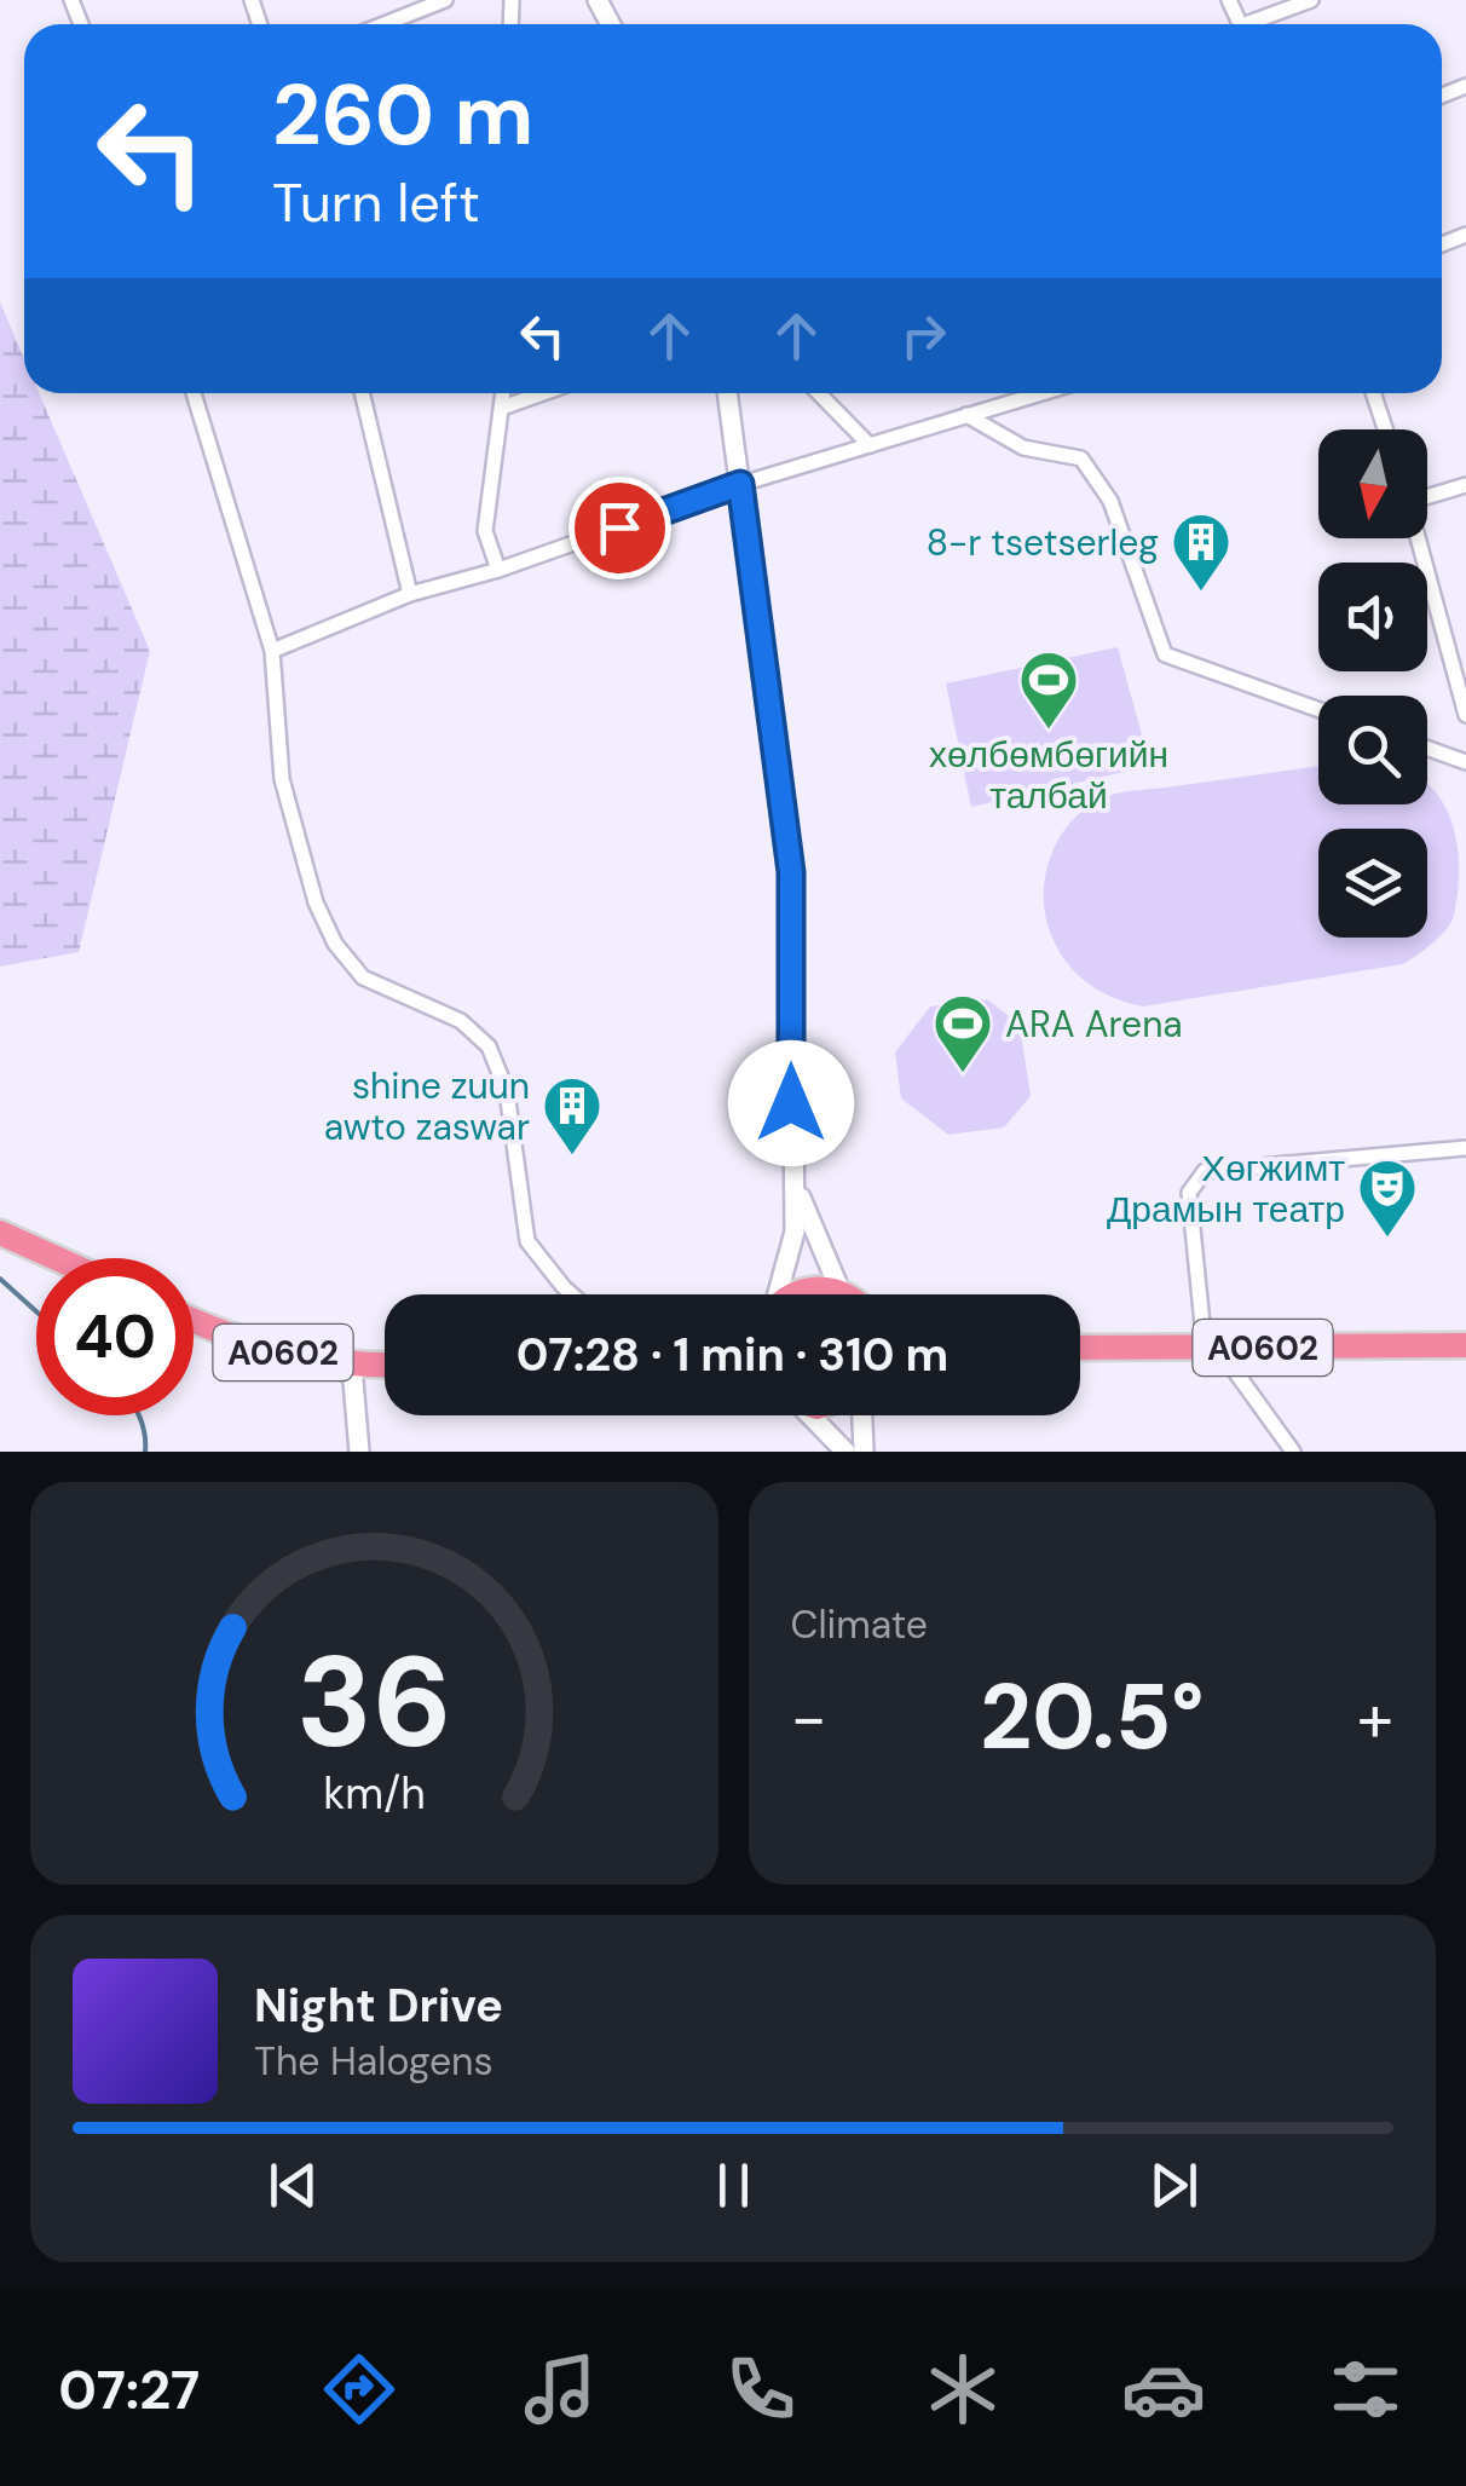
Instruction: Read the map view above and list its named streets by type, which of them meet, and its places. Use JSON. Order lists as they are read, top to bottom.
{
  "streets": {
    "highway": ["A0602"]
  },
  "places": {
    "building": ["8-r tsetserleg", "shine zuun awto zaswar"],
    "sports": ["хөлбөмбөгийн талбай", "ARA Arena"],
    "theatre": ["Хөгжимт Драмын театр"]
  },
  "north": "bottom",
  "page": {
    "turn": ["260 m", "Turn left"],
    "limit": "40",
    "trip": "07:28 · 1 min · 310 m",
    "tile": "Climate",
    "heat": ["−", "20.5°", "+"],
    "song": ["Night Drive", "The Halogens"],
    "tabs": "07:27",
    "gauge": ["36", "km/h"]
  }
}
